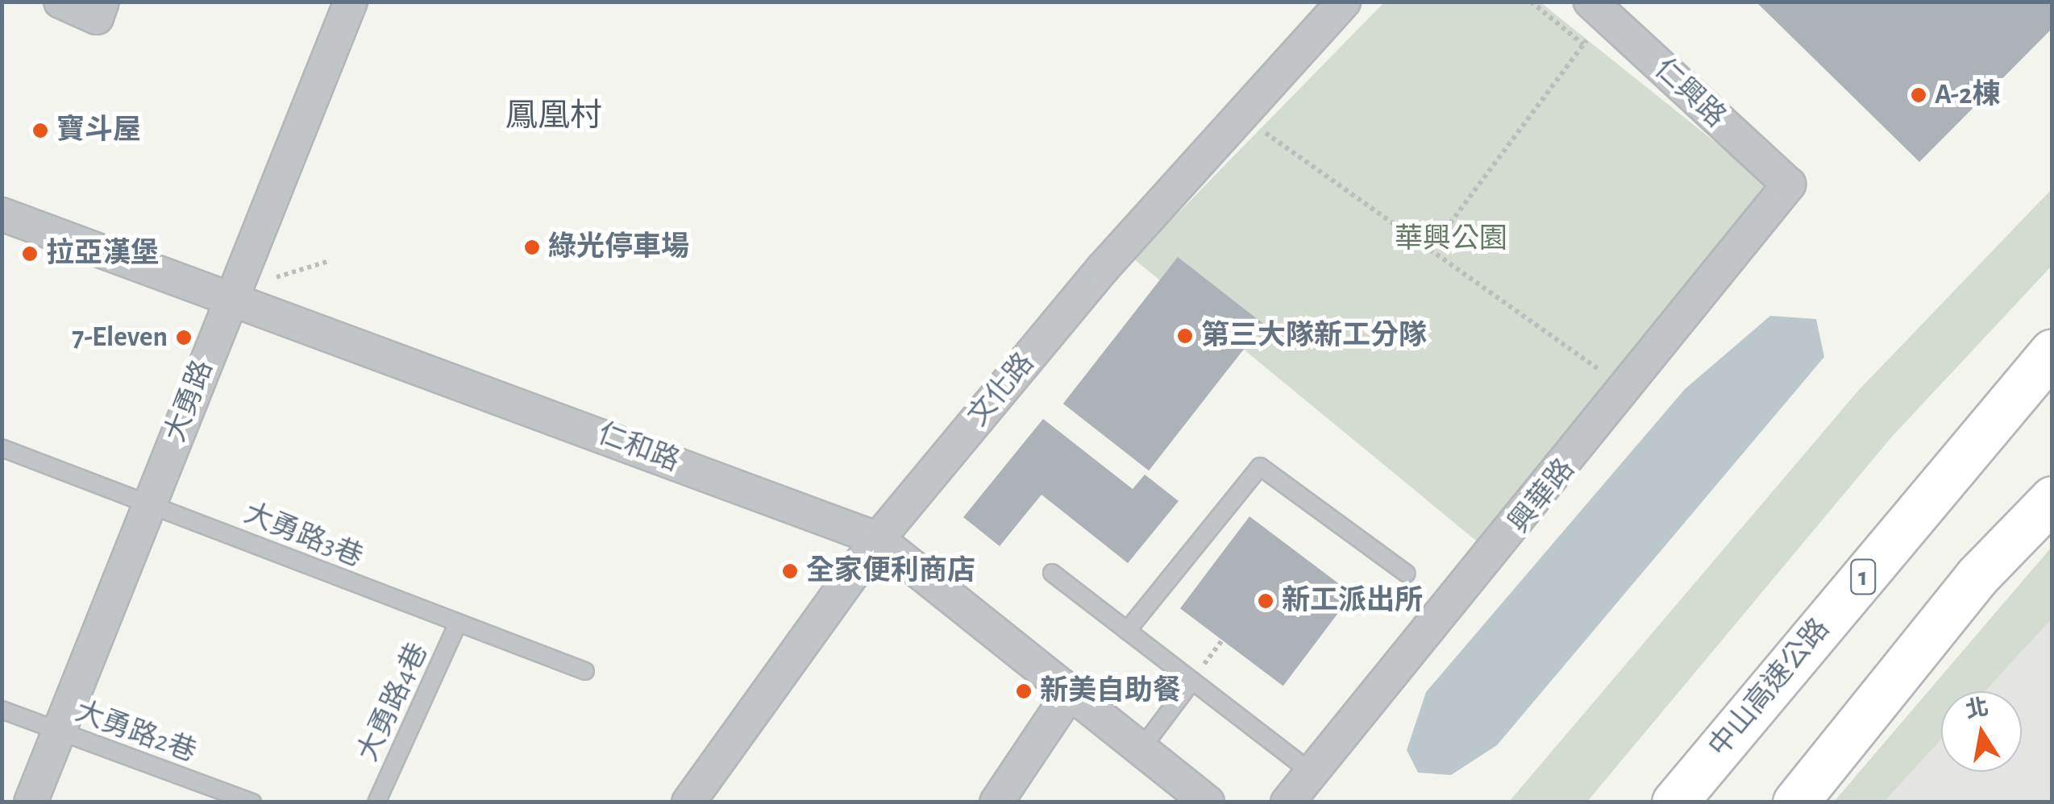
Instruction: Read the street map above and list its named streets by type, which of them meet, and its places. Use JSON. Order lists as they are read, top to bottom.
{
  "streets": {
    "highway": ["1", "中山高速公路"],
    "street": [
      "仁興路",
      "文化路",
      "大勇路",
      "仁和路",
      "興華路"
    ],
    "lane": ["大勇路3巷", "大勇路4巷", "大勇路2巷"]
  },
  "crossings": [
    ["仁興路", "興華路"],
    ["文化路", "仁和路"],
    ["大勇路", "仁和路"],
    ["大勇路", "大勇路3巷"],
    ["大勇路", "大勇路2巷"],
    ["大勇路3巷", "大勇路4巷"]
  ],
  "districts": ["鳳凰村"],
  "parks": ["華興公園"],
  "places": [
    "A-2棟",
    "寶斗屋",
    "綠光停車場",
    "拉亞漢堡",
    "第三大隊新工分隊",
    "7-Eleven",
    "全家便利商店",
    "新工派出所",
    "新美自助餐"
  ],
  "north": "top"
}
